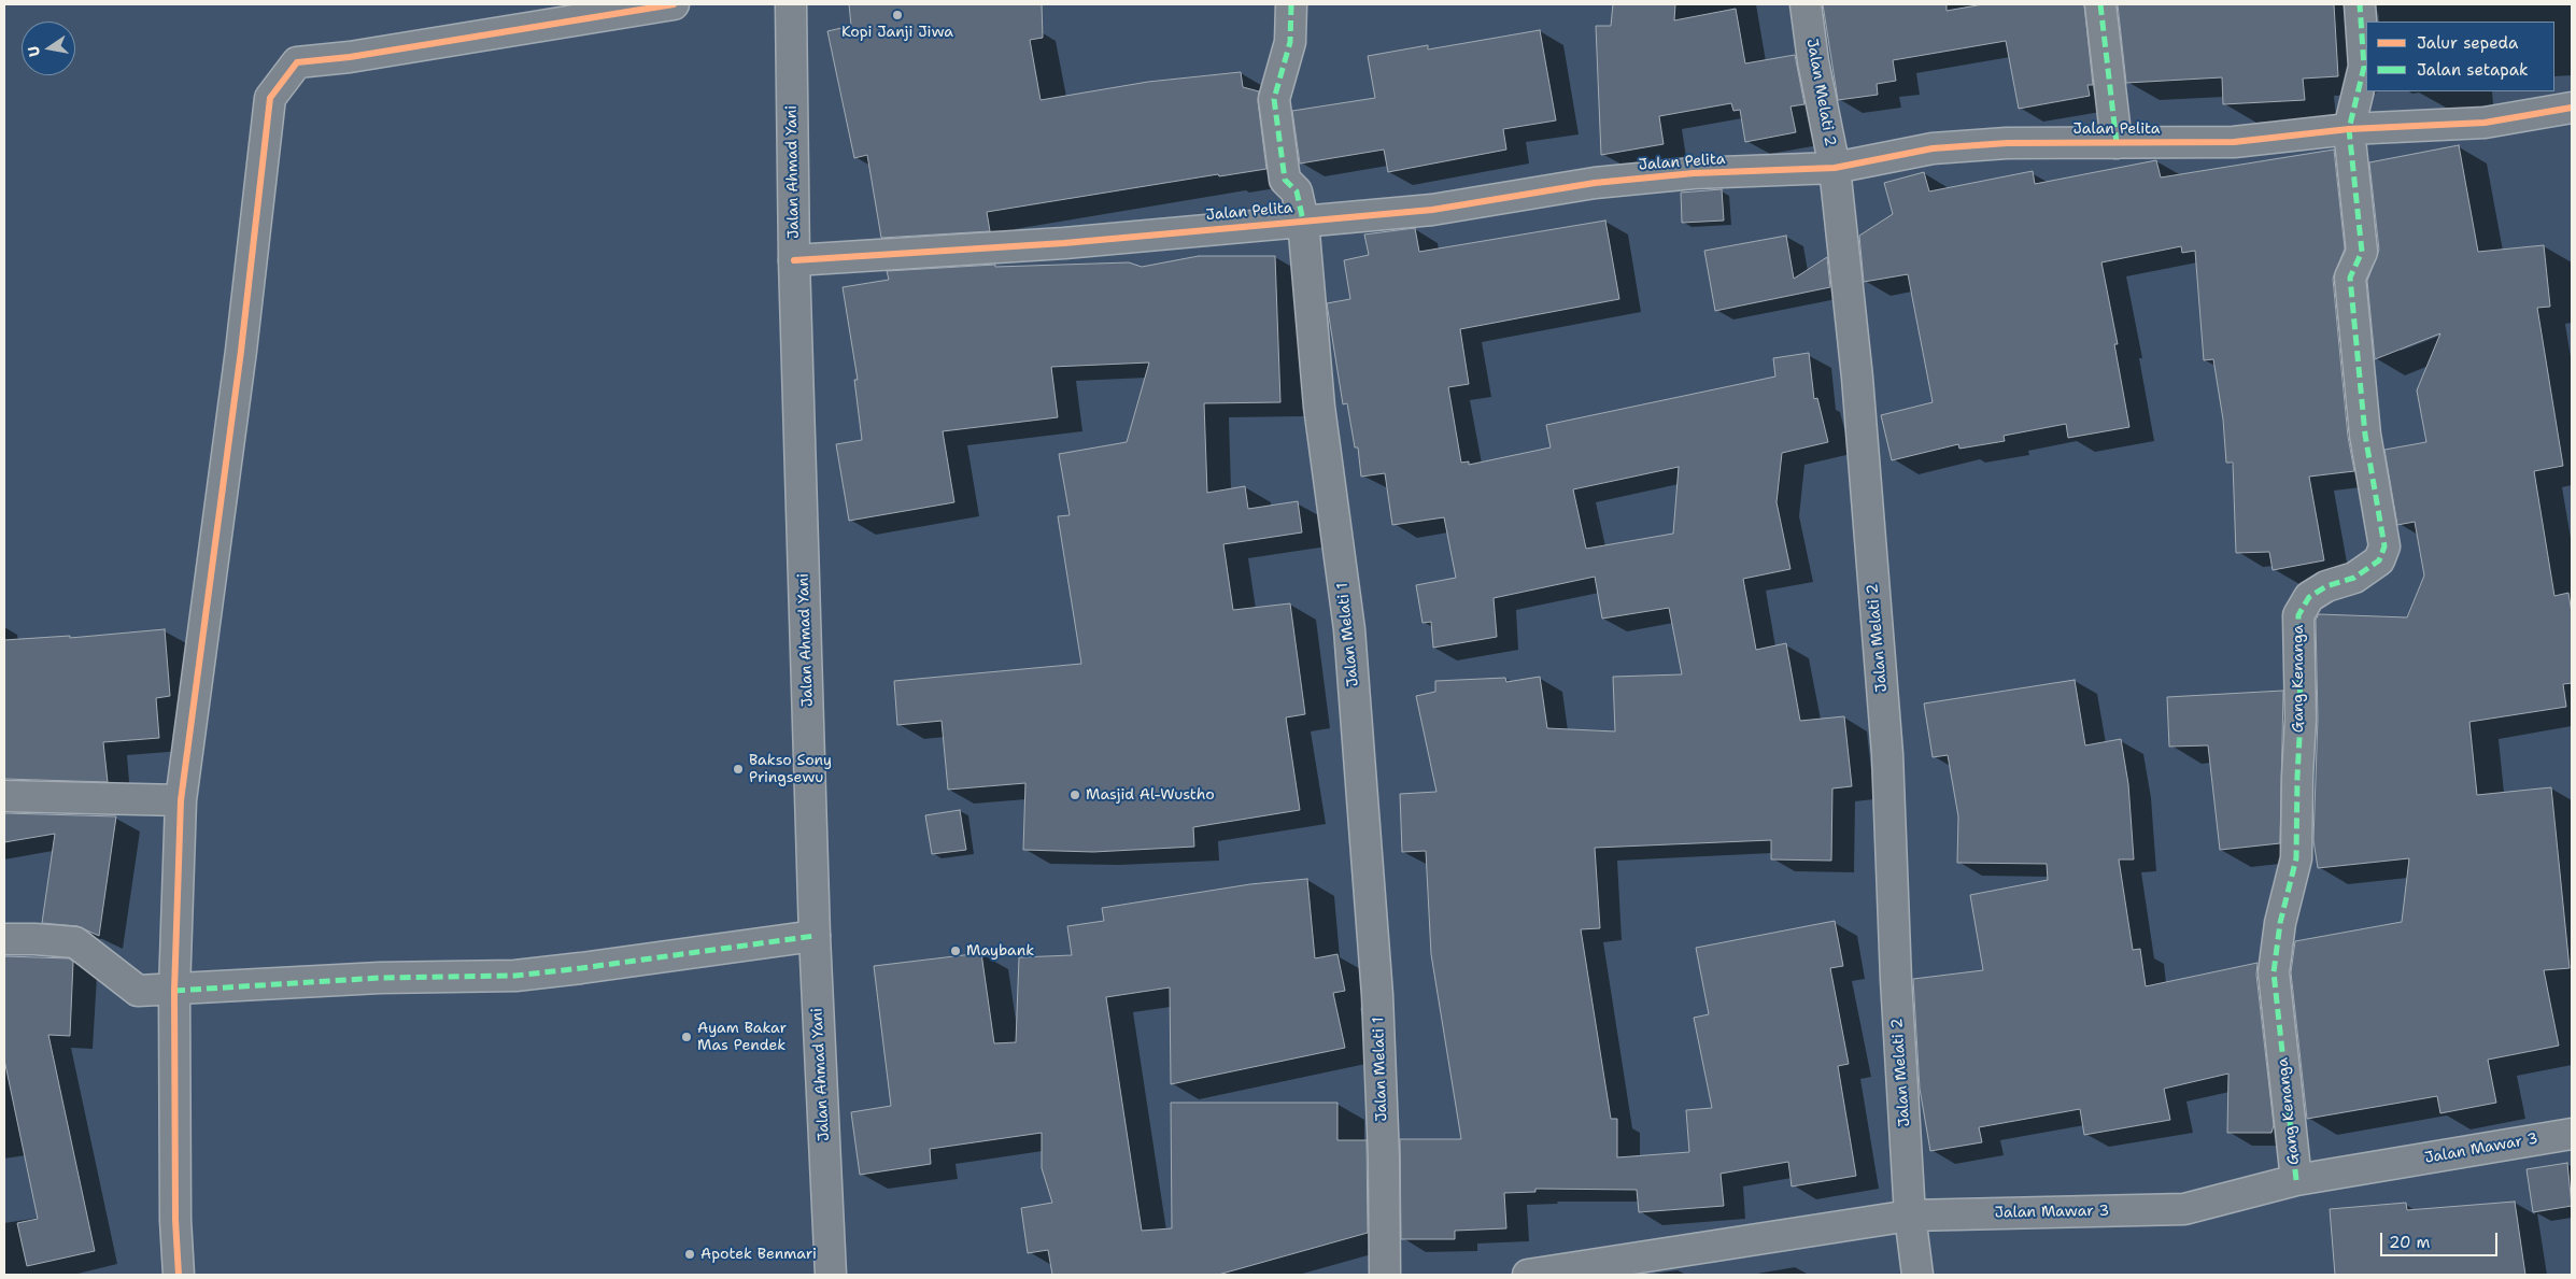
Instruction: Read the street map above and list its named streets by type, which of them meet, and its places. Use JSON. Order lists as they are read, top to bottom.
{
  "streets": {
    "main road": [
      "Jalan Melati 2",
      "Jalan Pelita",
      "Jalan Ahmad Yani",
      "Jalan Melati 1",
      "Gang Kenanga",
      "Jalan Mawar 3"
    ]
  },
  "crossings": [
    ["Jalan Melati 2", "Jalan Pelita"],
    ["Jalan Melati 2", "Jalan Mawar 3"],
    ["Jalan Pelita", "Jalan Ahmad Yani"],
    ["Jalan Pelita", "Jalan Melati 1"],
    ["Jalan Pelita", "Gang Kenanga"],
    ["Gang Kenanga", "Jalan Mawar 3"]
  ],
  "places": [
    "Kopi Janji Jiwa",
    "Bakso Sony Pringsewu",
    "Masjid Al-Wustho",
    "Maybank",
    "Ayam Bakar Mas Pendek",
    "Apotek Benmari"
  ],
  "legend": ["Jalur sepeda", "Jalan setapak"],
  "scale_bar": "20 m",
  "north": "left"
}
